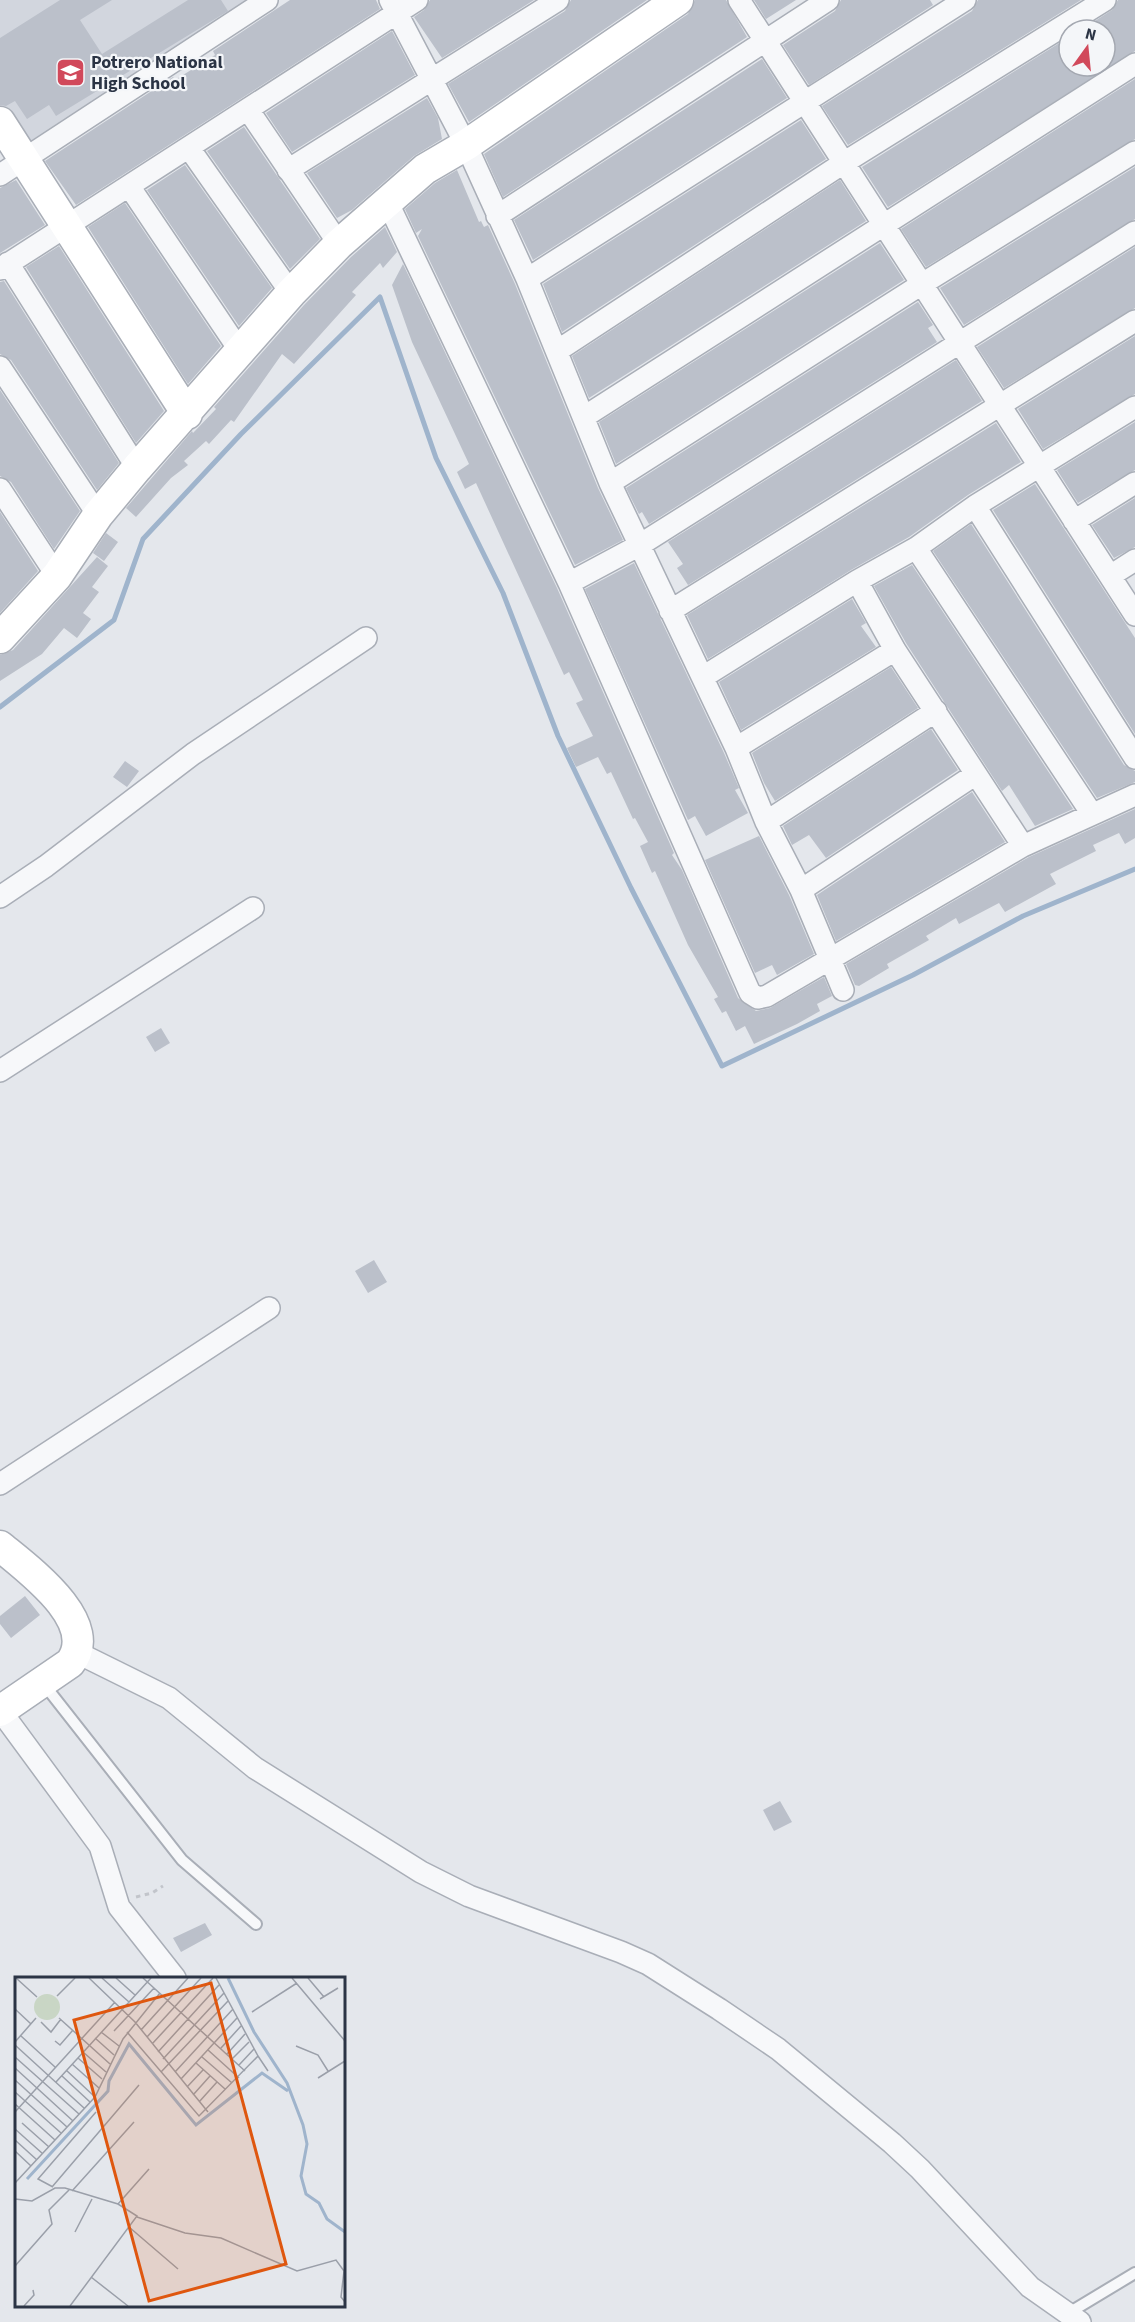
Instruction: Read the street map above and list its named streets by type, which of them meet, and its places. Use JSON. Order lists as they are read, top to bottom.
{
  "places": {
    "school or university": ["Potrero National High School"]
  },
  "north": "top"
}
